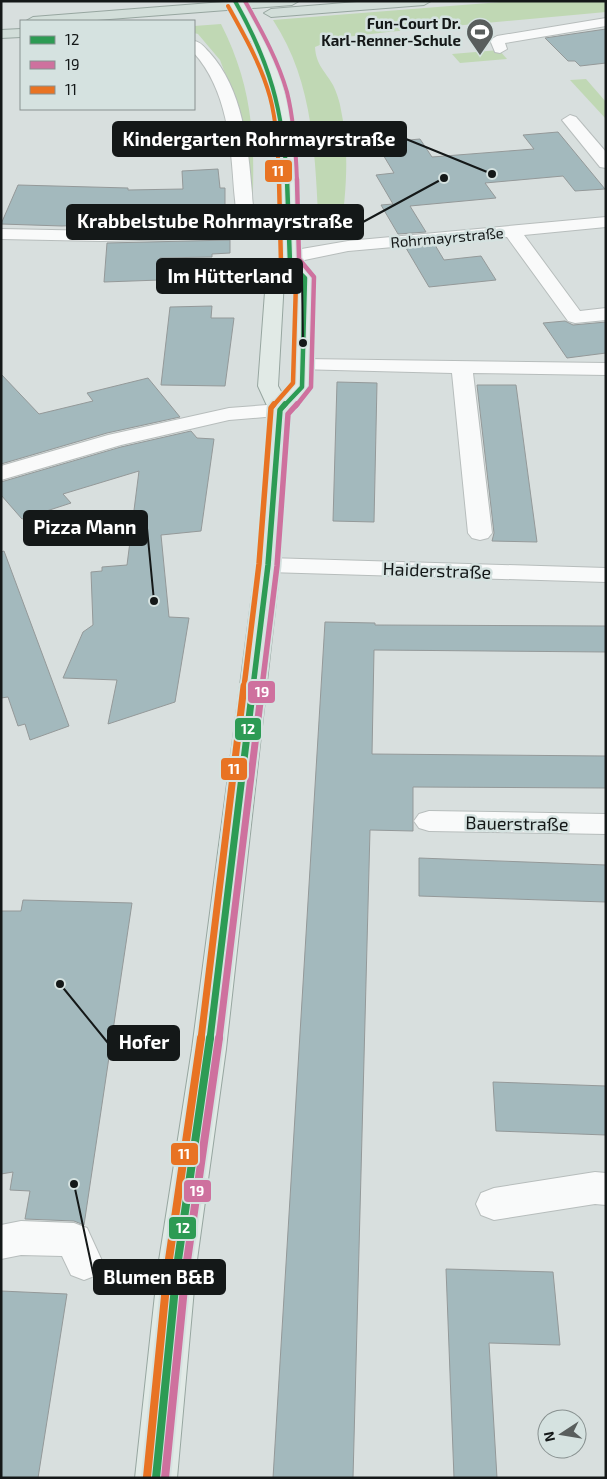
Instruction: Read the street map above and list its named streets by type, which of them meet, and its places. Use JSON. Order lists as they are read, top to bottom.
{
  "streets": {
    "street": ["Rohrmayrstraße", "Haiderstraße", "Bauerstraße"]
  },
  "places": {
    "sports": ["Fun-Court Dr. Karl-Renner-Schule"],
    "other": [
      "Kindergarten Rohrmayrstraße",
      "Krabbelstube Rohrmayrstraße",
      "Im Hütterland",
      "Pizza Mann",
      "Hofer",
      "Blumen B&B"
    ]
  },
  "lines": ["transit line 12", "transit line 19", "transit line 11"],
  "legend": ["12", "19", "11"],
  "north": "left"
}
